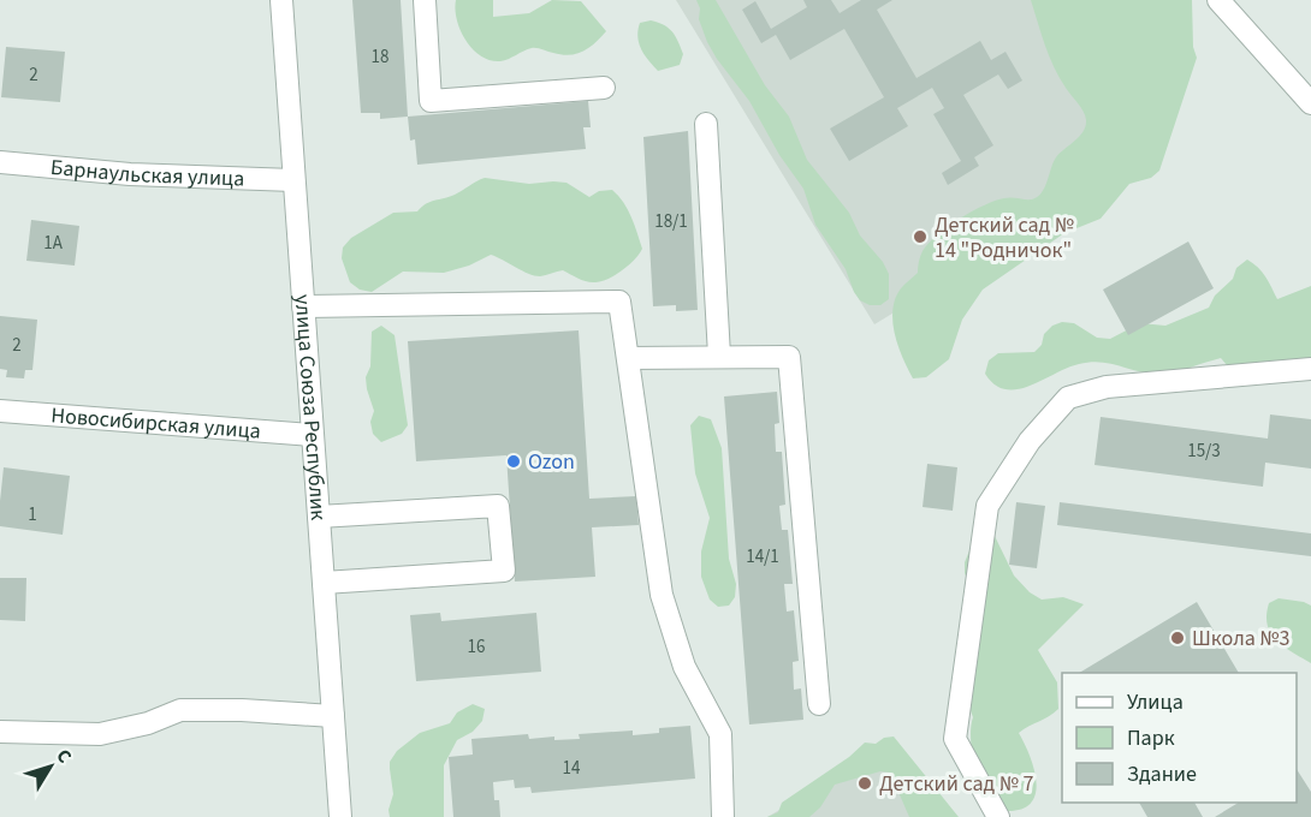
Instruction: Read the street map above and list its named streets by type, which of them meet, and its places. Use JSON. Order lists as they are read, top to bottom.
{
  "streets": {
    "street": ["Барнаульская улица", "улица Союза Республик", "Новосибирская улица"]
  },
  "crossings": [
    ["Барнаульская улица", "улица Союза Республик"],
    ["улица Союза Республик", "Новосибирская улица"]
  ],
  "places": [
    "Детский сад № 14 \"Родничок\"",
    "Ozon",
    "Школа №3",
    "Детский сад № 7"
  ],
  "house_numbers": [
    "18",
    "2",
    "18/1",
    "1А",
    "2",
    "15/3",
    "1",
    "14/1",
    "16",
    "14"
  ],
  "legend": ["Улица", "Парк", "Здание"],
  "north": "top right"
}
